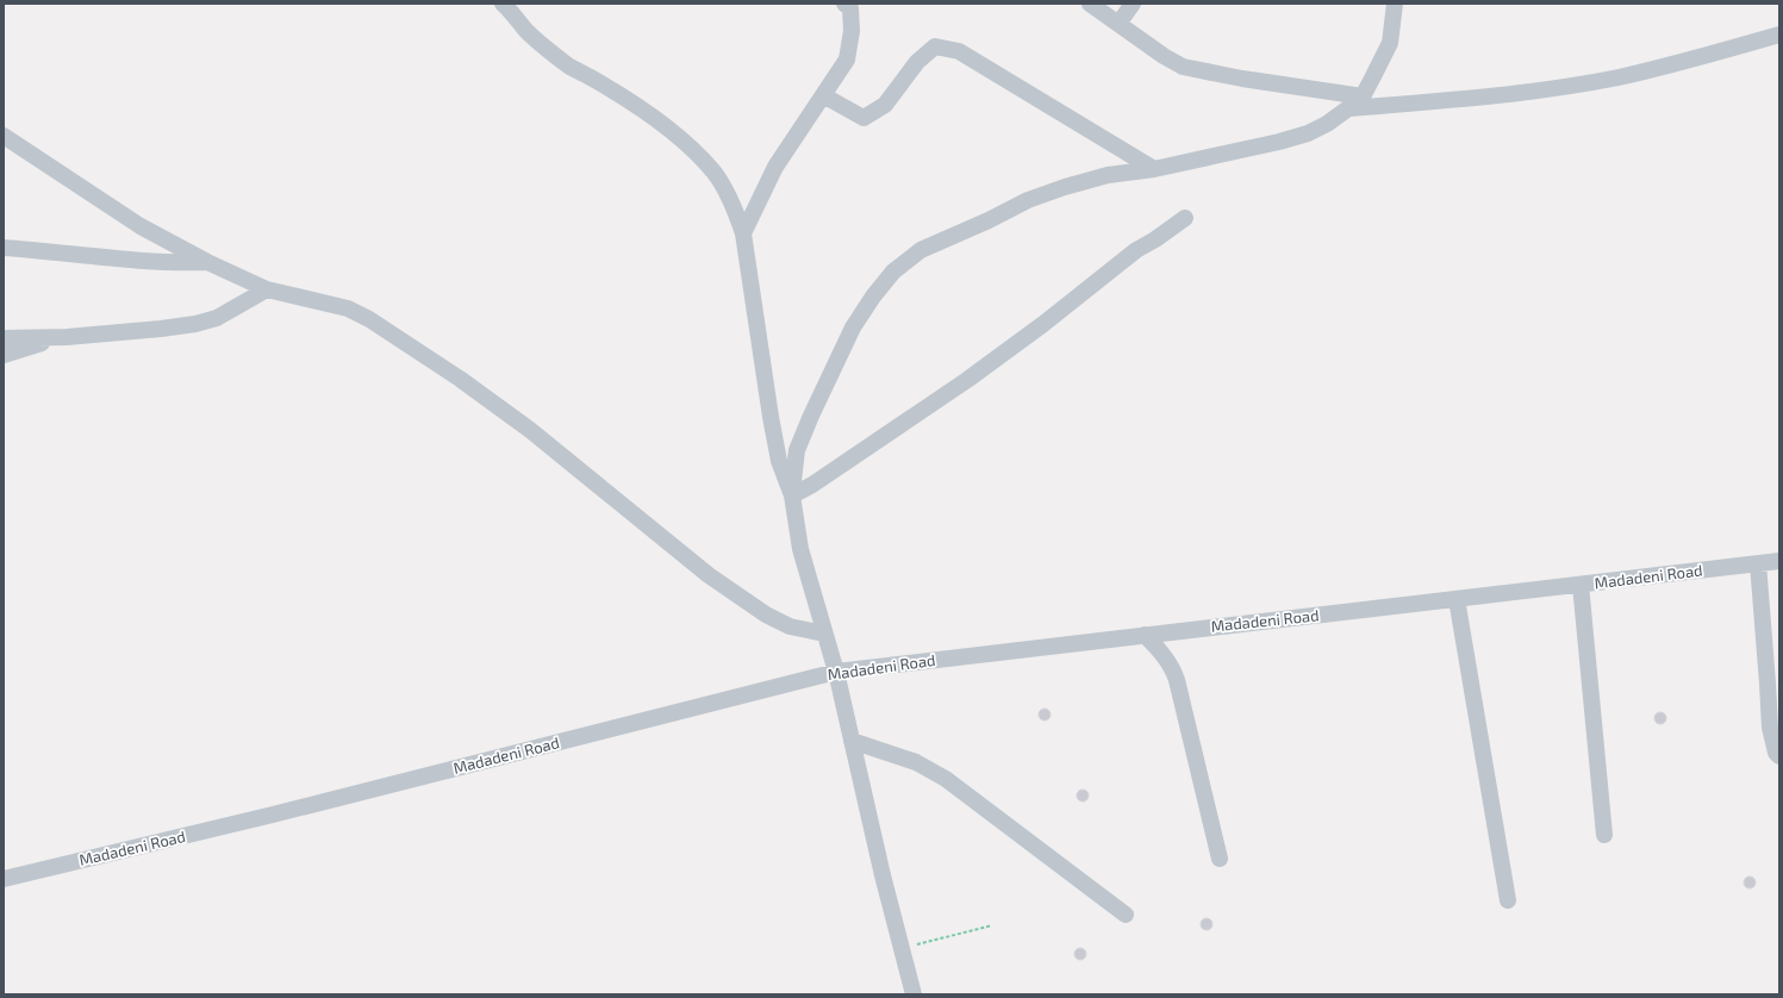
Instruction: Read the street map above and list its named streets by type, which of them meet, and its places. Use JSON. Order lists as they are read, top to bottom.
{
  "streets": {
    "street": ["Madadeni Road"]
  }
}
